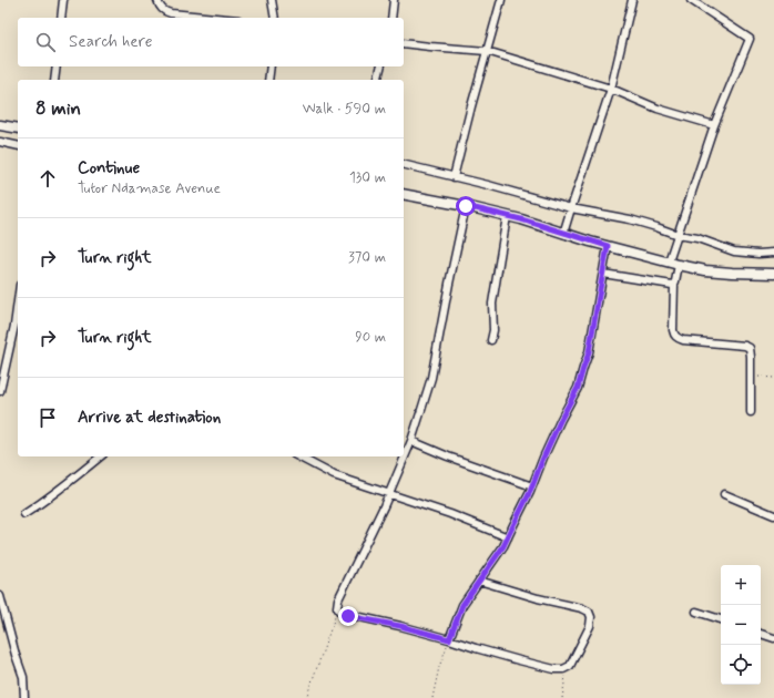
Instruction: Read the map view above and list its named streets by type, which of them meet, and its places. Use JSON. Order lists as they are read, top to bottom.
{
  "page": {
    "search": "Search here",
    "heading": ["8 min", "Walk · 590 m"],
    "list": [
      ["Continue", "Tutor Ndamase Avenue", "130 m"],
      ["Turn right", "370 m"],
      ["Turn right", "90 m"],
      "Arrive at destination"
    ],
    "map_buttons": ["+", "−"]
  }
}
